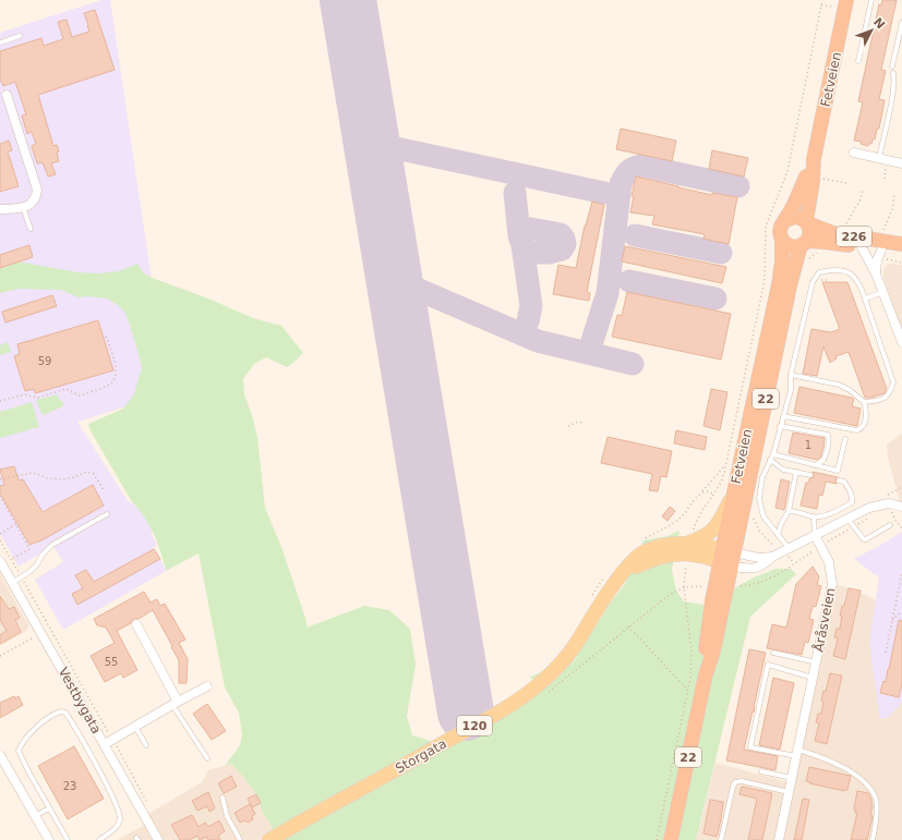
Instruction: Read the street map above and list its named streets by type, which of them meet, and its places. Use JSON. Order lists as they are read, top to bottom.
{
  "streets": {
    "highway": ["Fetveien", "226", "22"],
    "main road": ["120", "Storgata"],
    "street": ["Åråsveien", "Vestbygata"]
  },
  "crossings": [
    ["Fetveien", "226"],
    ["Fetveien", "22"],
    ["Fetveien", "Storgata"],
    ["226", "22"]
  ],
  "house_numbers": [
    "59",
    "1",
    "55",
    "23"
  ],
  "north": "top right"
}
